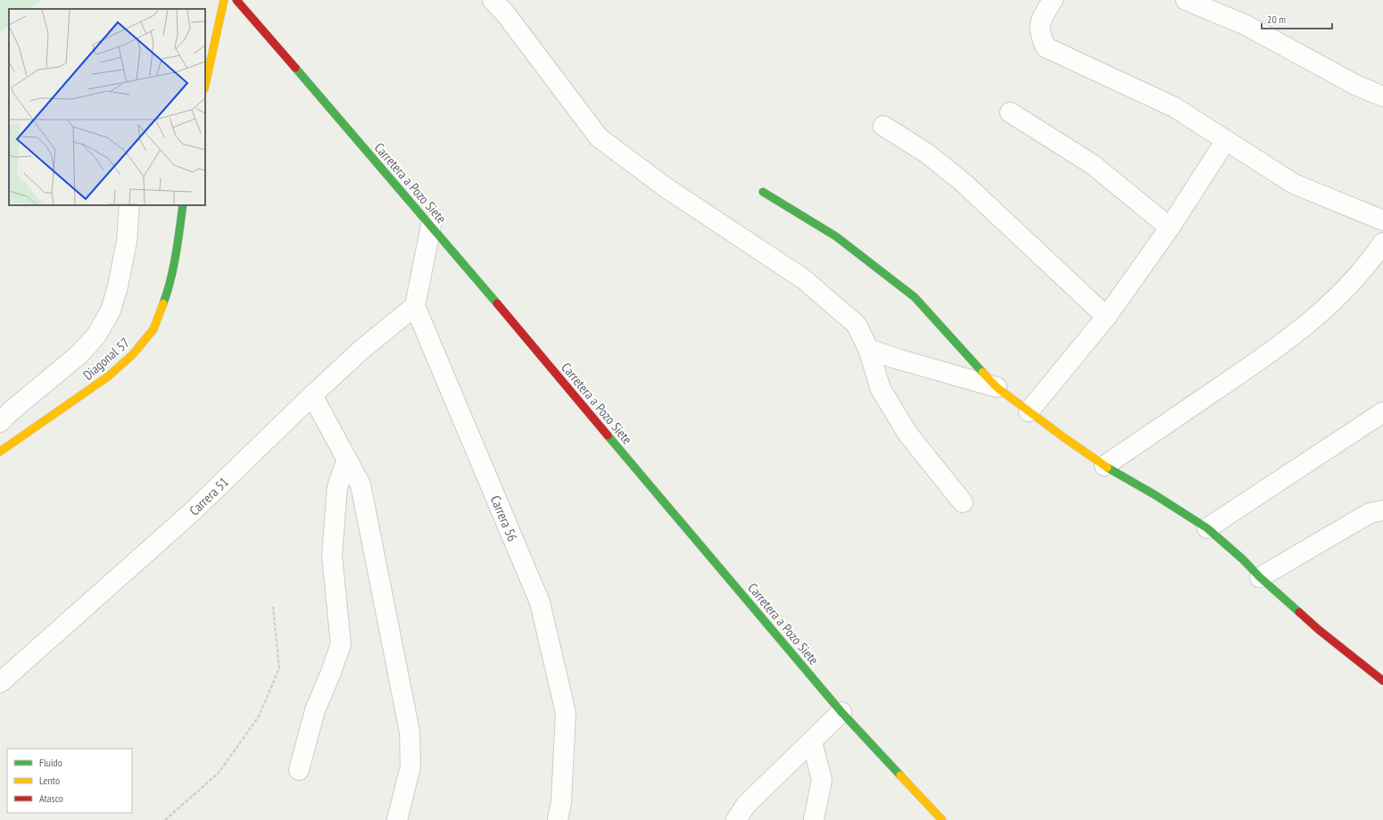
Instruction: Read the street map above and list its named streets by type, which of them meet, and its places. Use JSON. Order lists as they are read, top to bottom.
{
  "streets": {
    "street": [
      "Carretera a Pozo Siete",
      "Diagonal 57",
      "Carrera 51",
      "Carrera 56"
    ]
  },
  "crossings": [
    ["Carrera 51", "Carrera 56"]
  ],
  "legend": ["Fluido", "Lento", "Atasco"],
  "scale_bar": "20 m"
}
